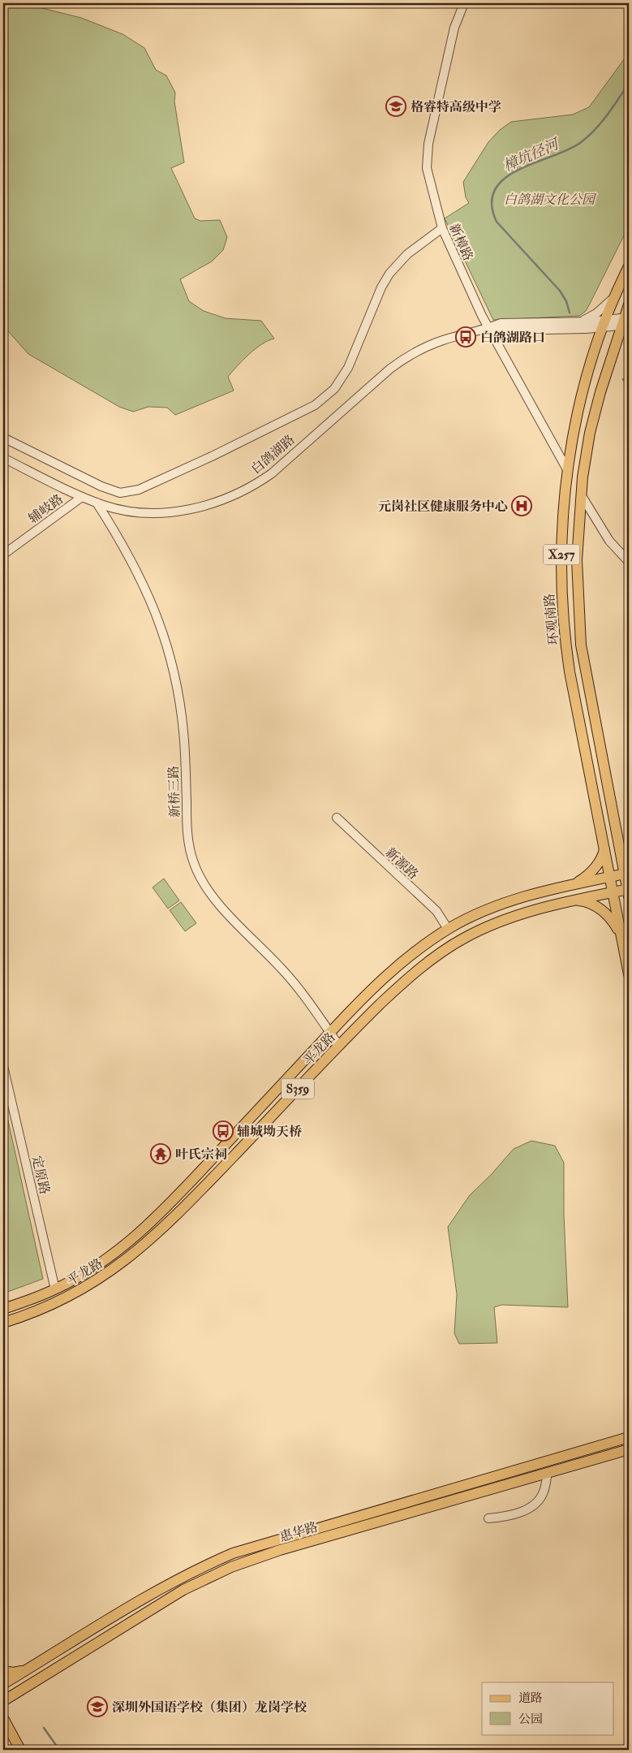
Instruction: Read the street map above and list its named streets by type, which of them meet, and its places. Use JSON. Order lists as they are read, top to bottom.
{
  "streets": {
    "main road": [
      "X257",
      "环观南路",
      "平龙路",
      "S359",
      "惠华路"
    ],
    "street": [
      "新樟路",
      "白鸽湖路",
      "辅岐路",
      "新桥三路",
      "新源路",
      "定原路"
    ]
  },
  "crossings": [
    ["新樟路", "白鸽湖路"],
    ["新樟路", "环观南路"],
    ["白鸽湖路", "辅岐路"],
    ["白鸽湖路", "环观南路"],
    ["白鸽湖路", "新桥三路"],
    ["环观南路", "平龙路"],
    ["环观南路", "S359"],
    ["新桥三路", "平龙路"],
    ["新源路", "平龙路"],
    ["平龙路", "S359"],
    ["平龙路", "定原路"]
  ],
  "water": ["樟坑径河"],
  "parks": ["白鸽湖文化公园"],
  "places": {
    "school or university": ["格睿特高级中学", "深圳外国语学校（集团）龙岗学校"],
    "bus stop": ["白鸽湖路口", "辅城坳天桥"],
    "hospital": ["元岗社区健康服务中心"],
    "temple": ["叶氏宗祠"]
  },
  "legend": ["道路", "公园"]
}
